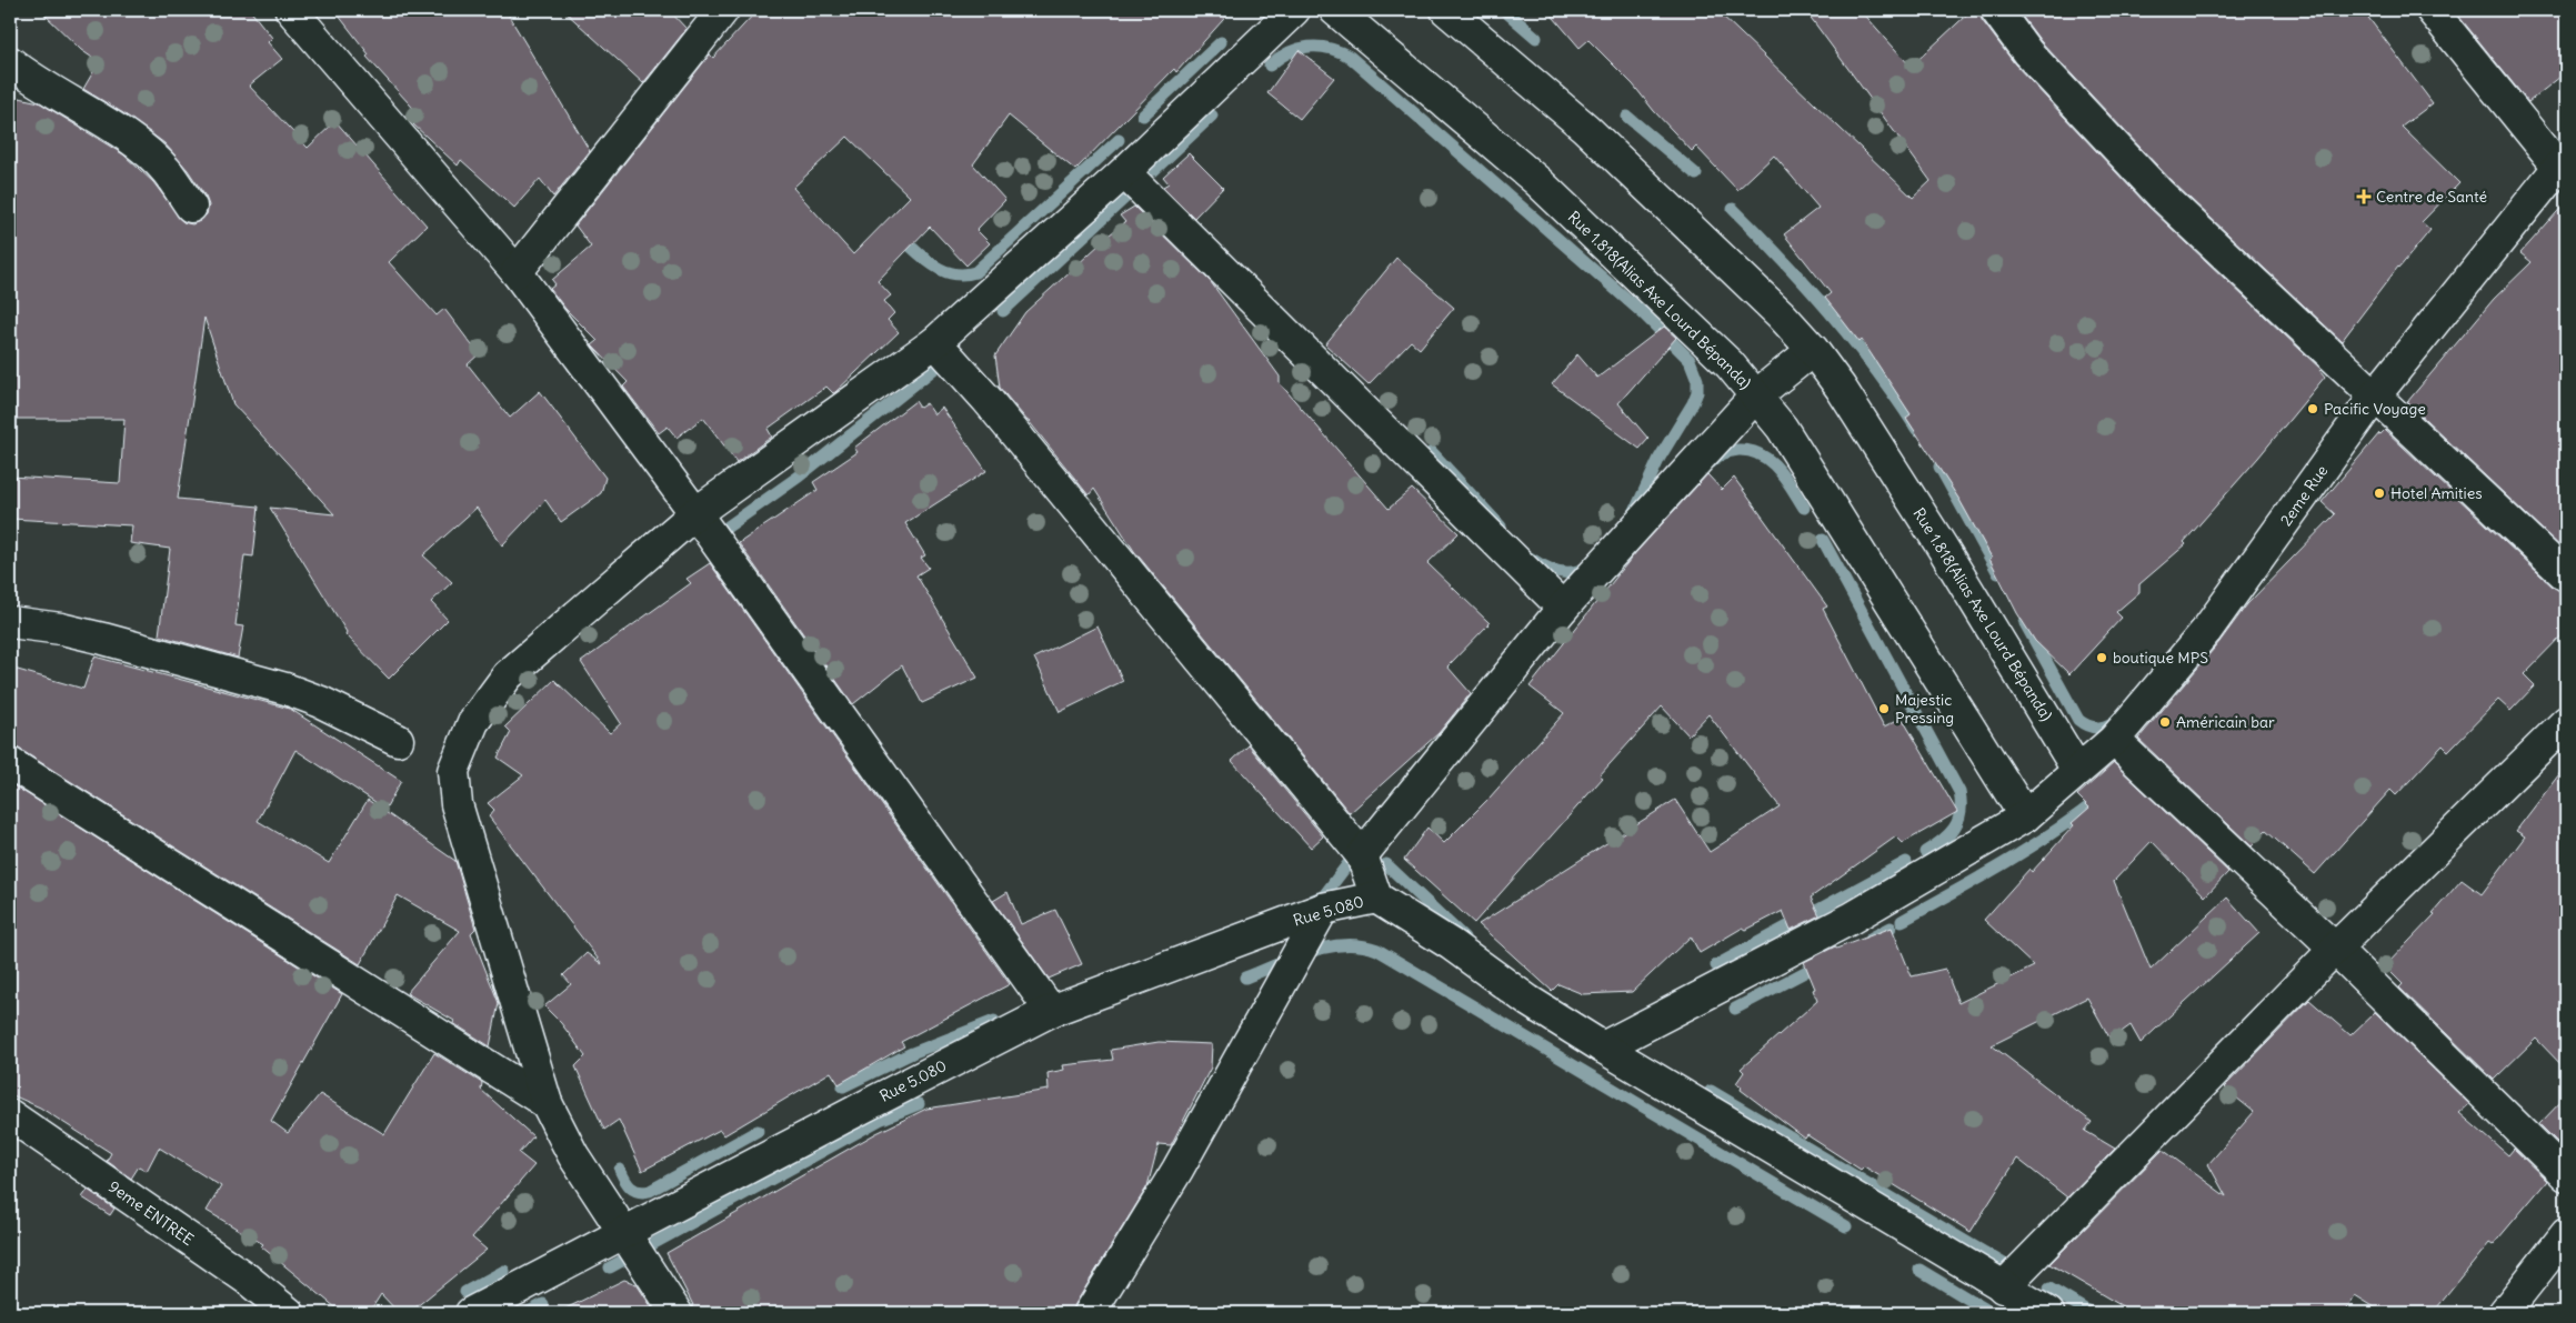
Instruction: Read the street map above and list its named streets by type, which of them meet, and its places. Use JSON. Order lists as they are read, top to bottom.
{
  "streets": {
    "street": [
      "Rue 1.818(Alias Axe Lourd Bépanda)",
      "2eme Rue",
      "Rue 5.080",
      "9eme ENTREE"
    ]
  },
  "crossings": [
    ["Rue 1.818(Alias Axe Lourd Bépanda)", "2eme Rue"]
  ],
  "places": {
    "health": ["Centre de Santé"],
    "other": [
      "Pacific Voyage",
      "Hotel Amities",
      "boutique MPS",
      "Majestic Pressing",
      "Américain bar"
    ]
  }
}
